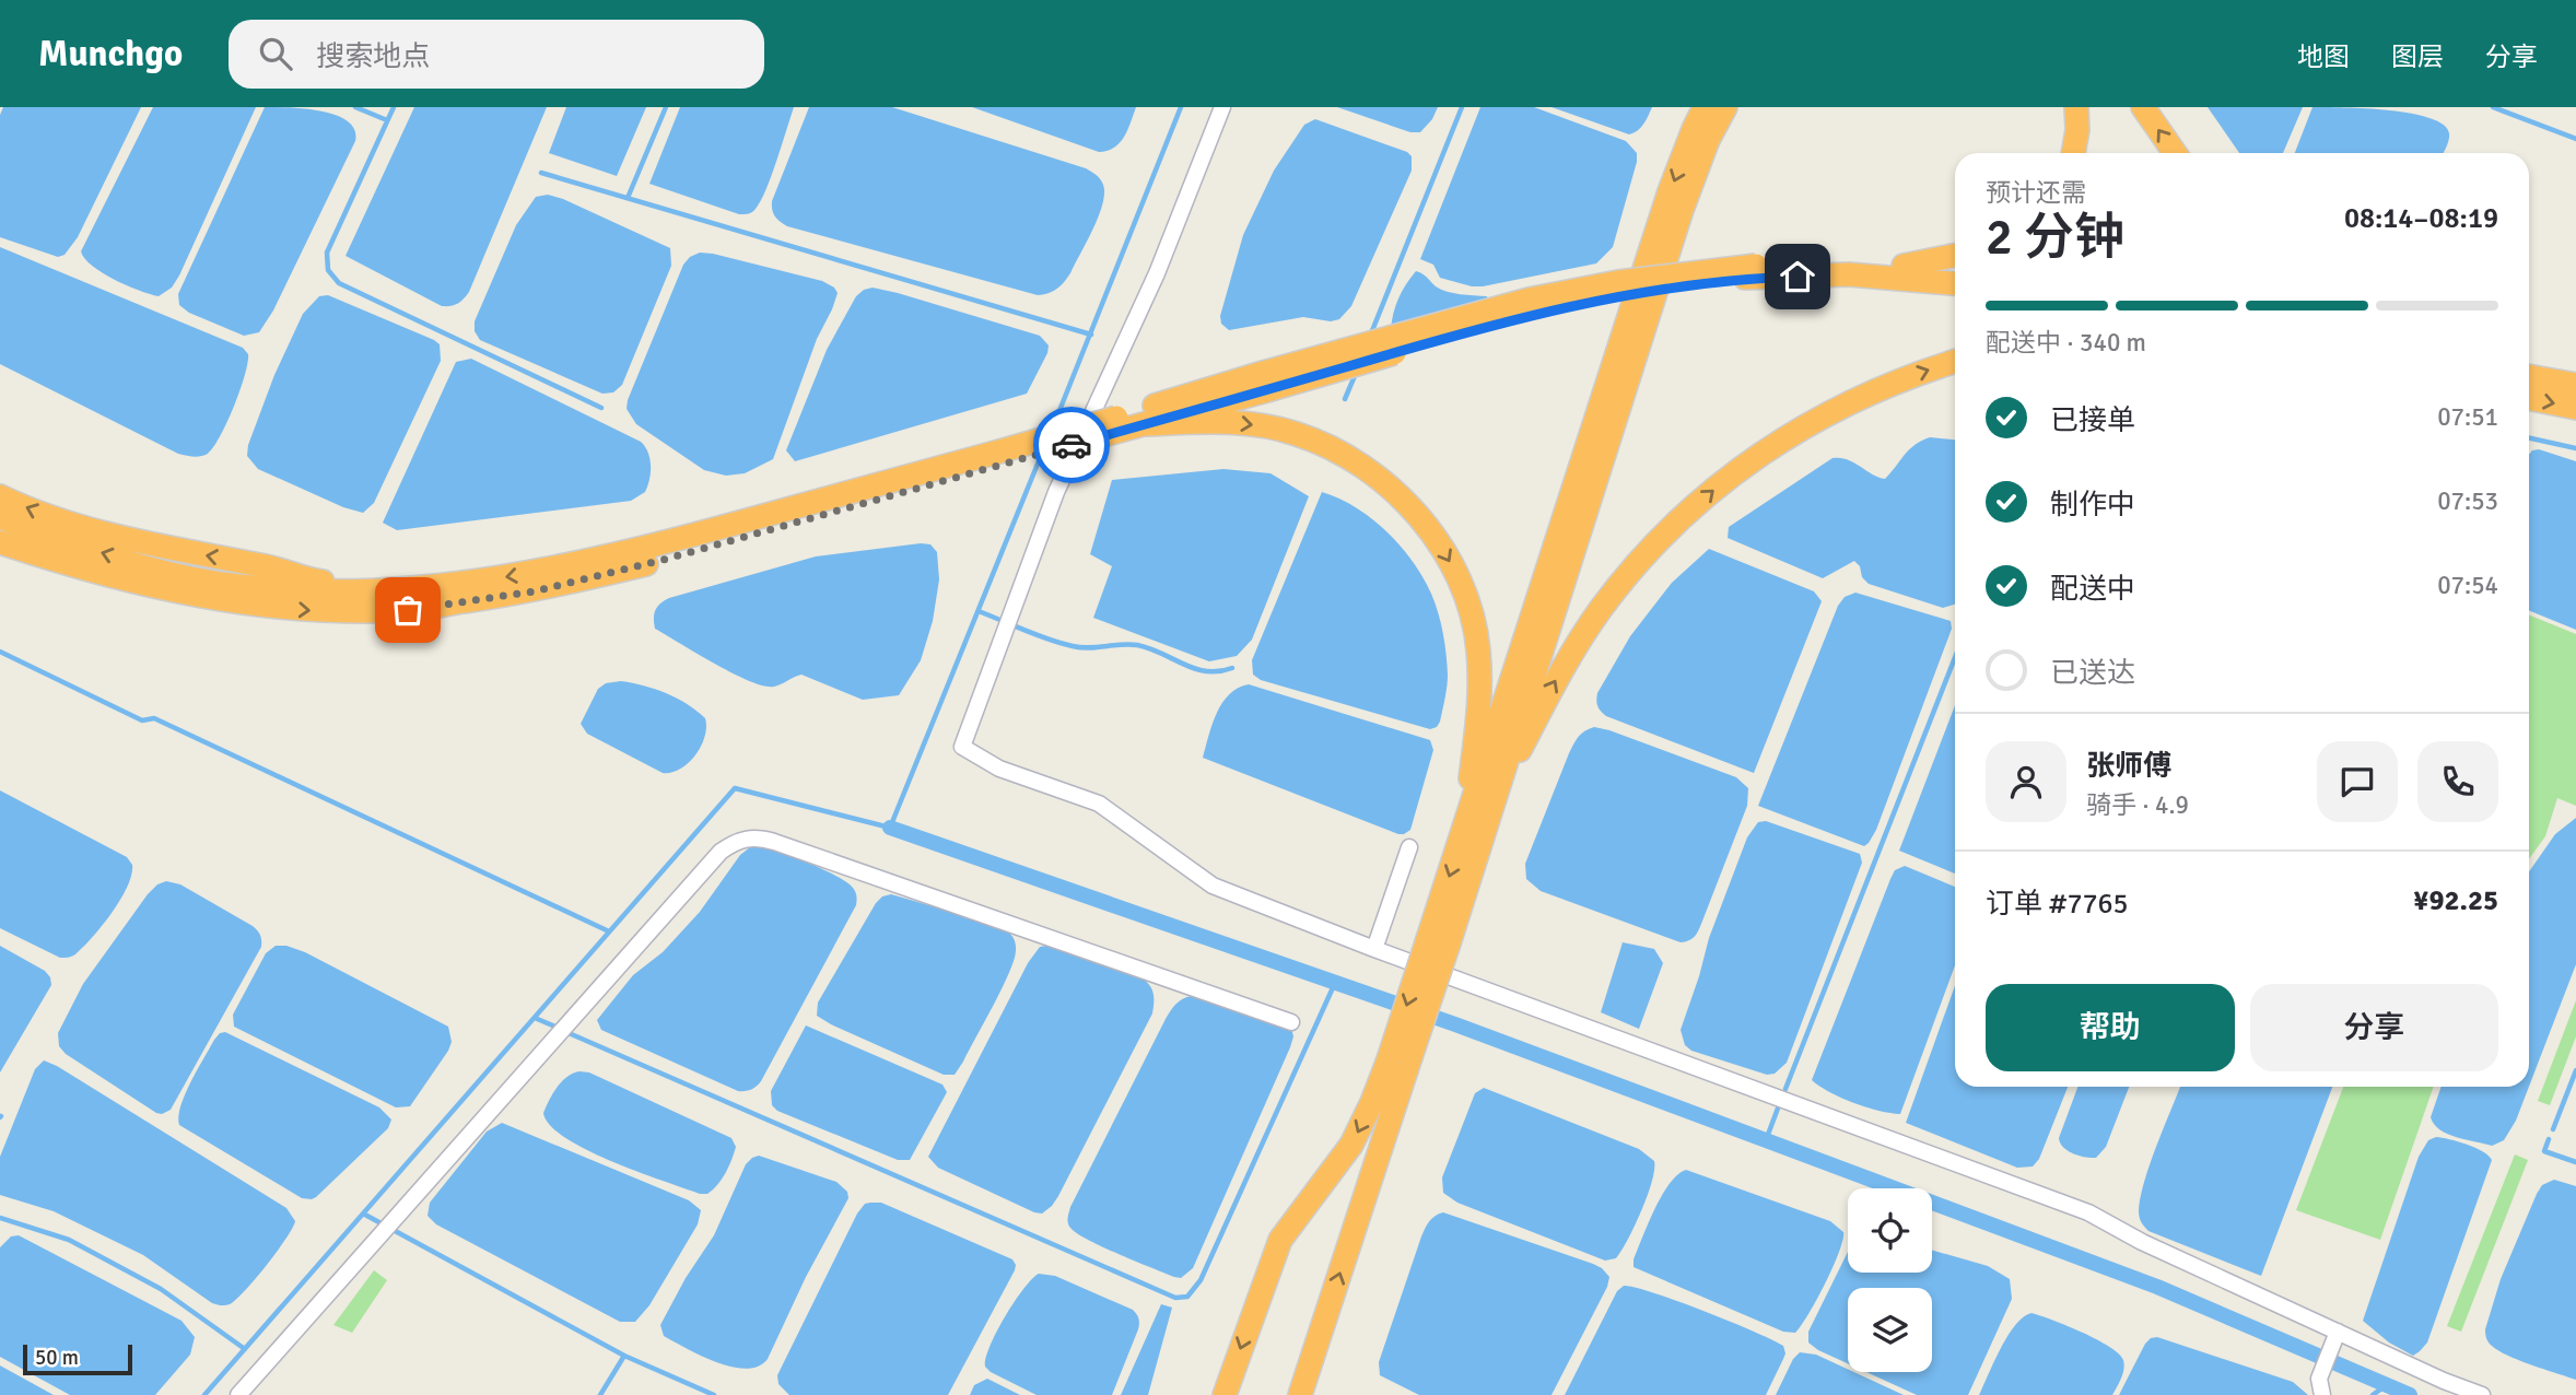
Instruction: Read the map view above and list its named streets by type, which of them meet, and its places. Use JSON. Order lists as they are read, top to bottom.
{
  "scale_bar": "50 m",
  "page": {
    "header": "Munchgo",
    "search": "搜索地点",
    "nav": ["地图", "图层", "分享"],
    "heading": ["2 分钟", "预计还需", "08:14–08:19"],
    "panel": [
      "张师傅",
      "骑手 · 4.9",
      "订单 #7765",
      "¥92.25"
    ],
    "bar": "配送中 · 340 m",
    "list": [
      ["已接单", "07:51"],
      ["制作中", "07:53"],
      ["配送中", "07:54"],
      "已送达"
    ],
    "buttons": ["帮助", "分享"],
    "scale": "50 m"
  }
}
